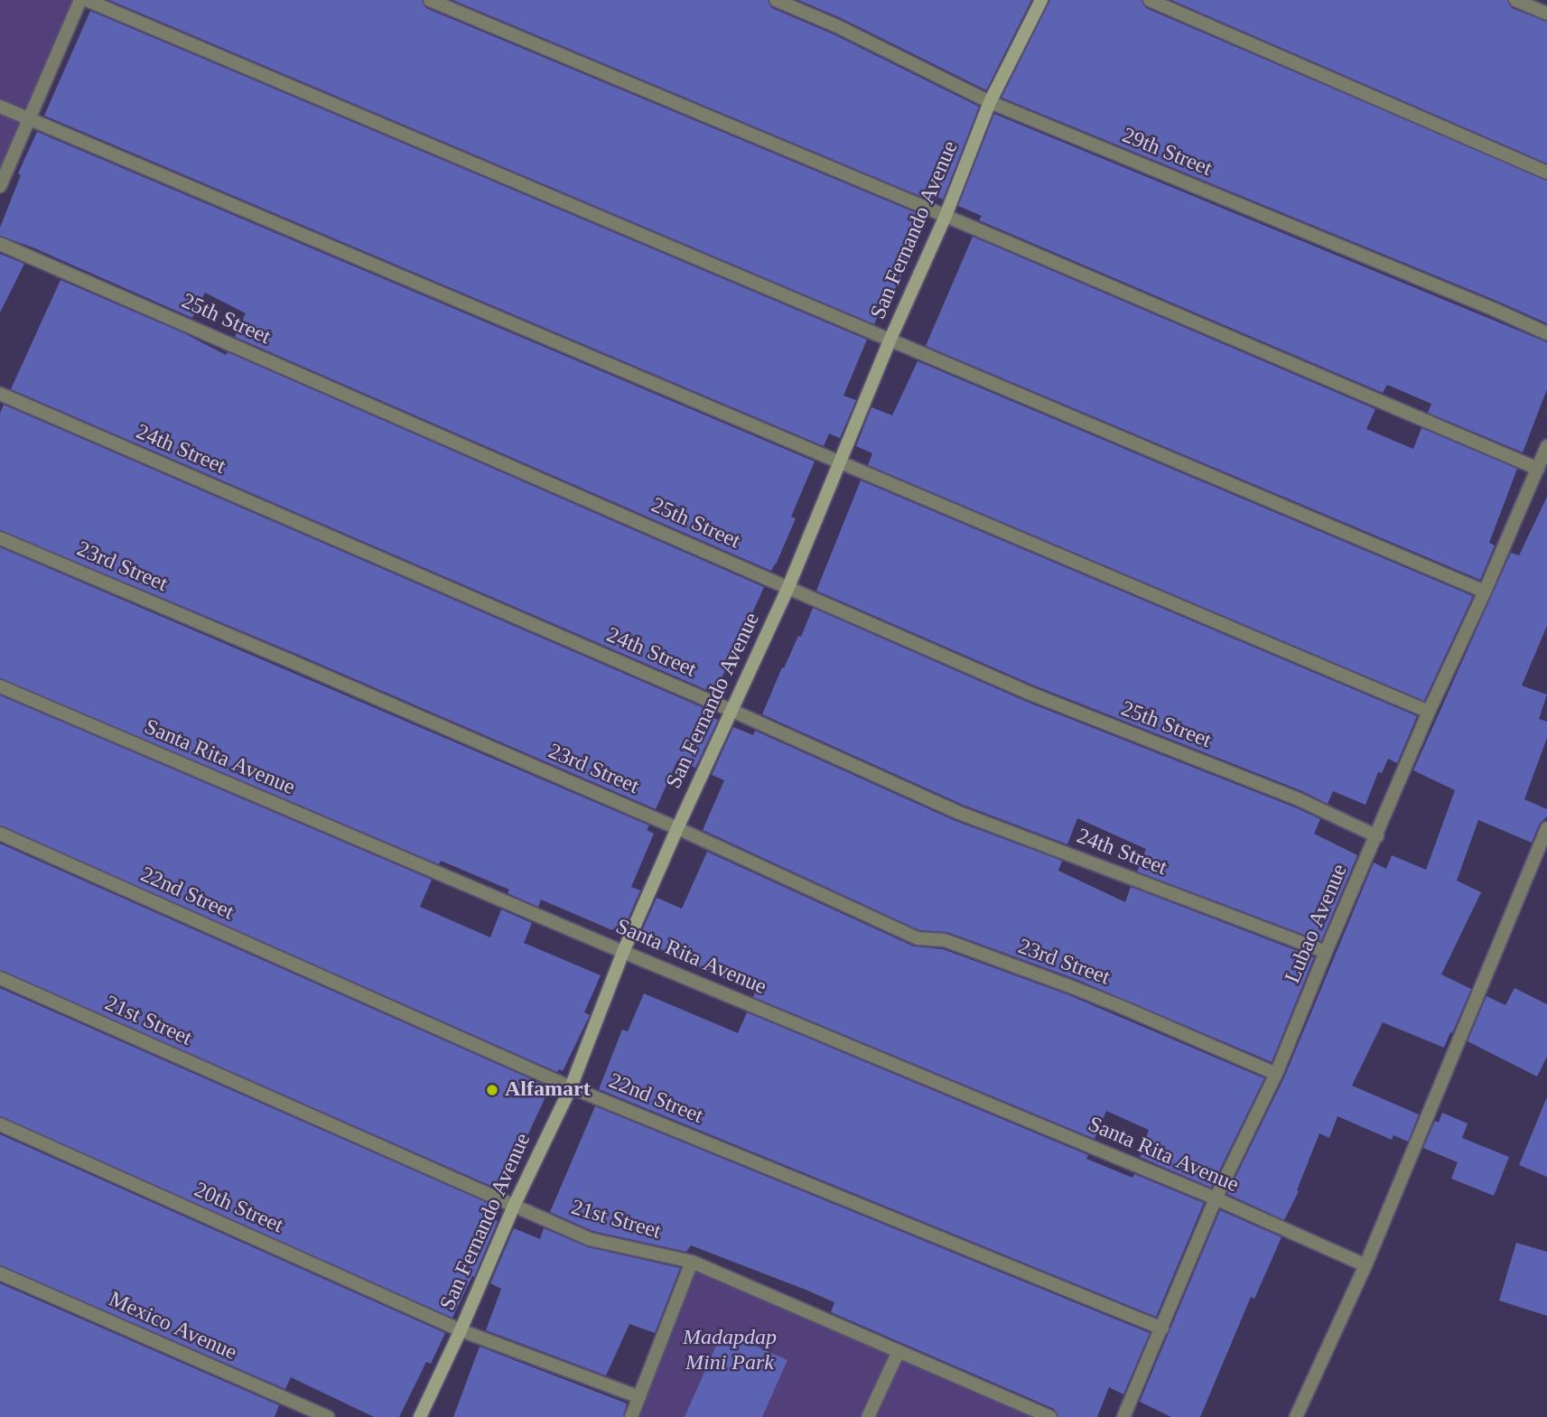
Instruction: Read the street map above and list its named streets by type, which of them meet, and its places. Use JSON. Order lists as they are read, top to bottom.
{
  "streets": {
    "main road": ["San Fernando Avenue"],
    "street": [
      "29th Street",
      "25th Street",
      "24th Street",
      "23rd Street",
      "Santa Rita Avenue",
      "22nd Street",
      "Lubao Avenue",
      "21st Street",
      "20th Street",
      "Mexico Avenue"
    ]
  },
  "crossings": [
    ["29th Street", "San Fernando Avenue"],
    ["San Fernando Avenue", "25th Street"],
    ["San Fernando Avenue", "24th Street"],
    ["San Fernando Avenue", "23rd Street"],
    ["San Fernando Avenue", "Santa Rita Avenue"],
    ["San Fernando Avenue", "22nd Street"],
    ["San Fernando Avenue", "21st Street"],
    ["San Fernando Avenue", "20th Street"],
    ["25th Street", "Lubao Avenue"],
    ["24th Street", "Lubao Avenue"],
    ["23rd Street", "Lubao Avenue"],
    ["Santa Rita Avenue", "Lubao Avenue"],
    ["22nd Street", "Lubao Avenue"]
  ],
  "parks": ["Madapdap Mini Park"],
  "places": ["Alfamart"]
}
